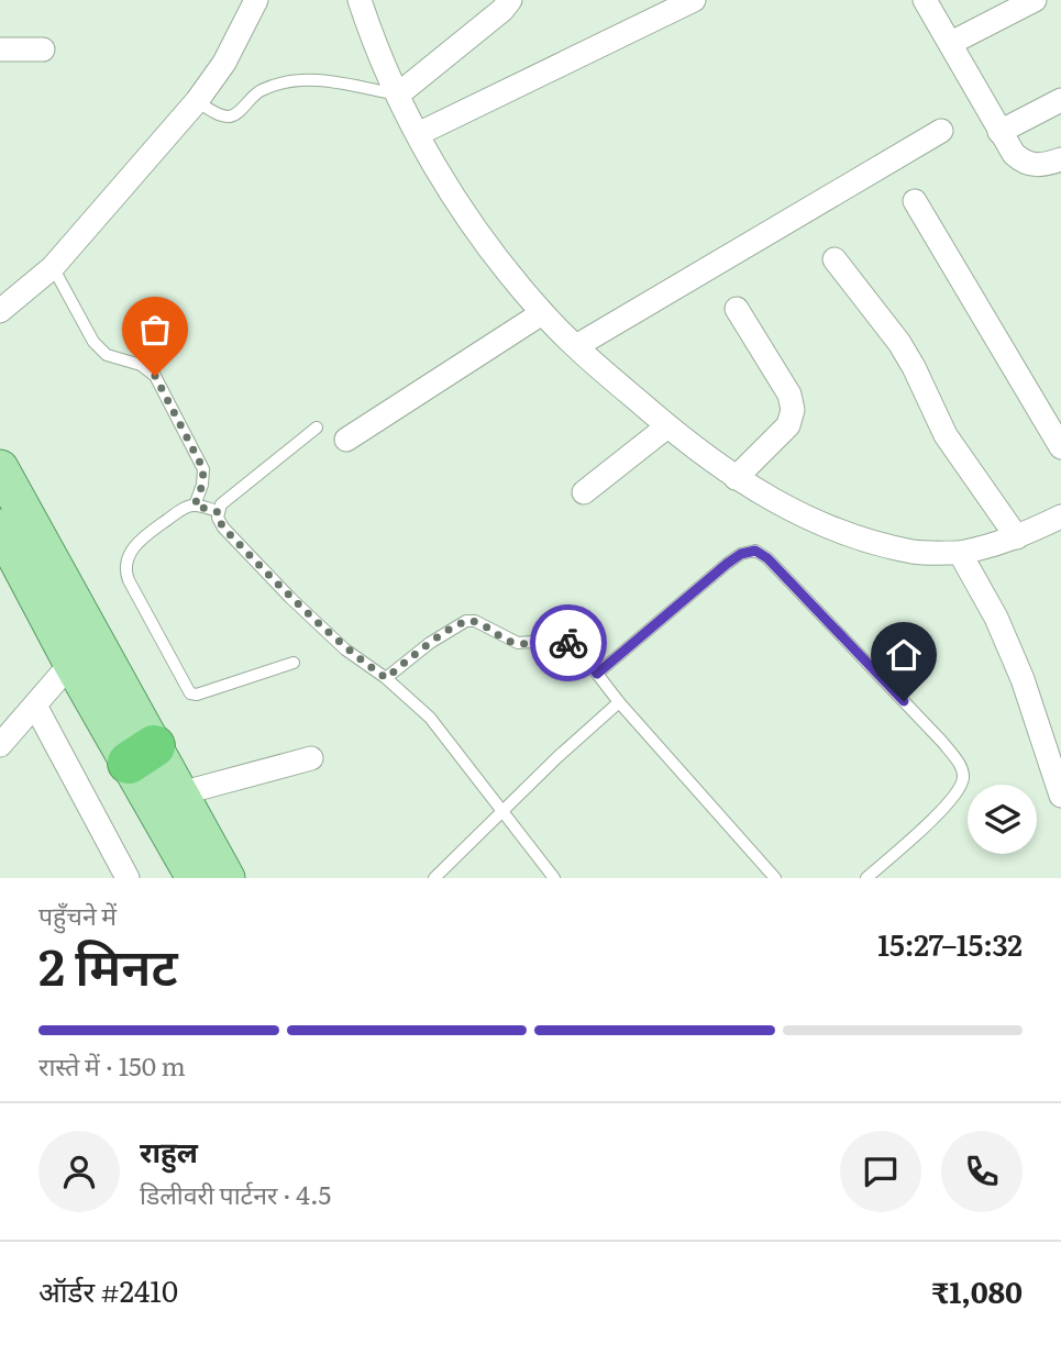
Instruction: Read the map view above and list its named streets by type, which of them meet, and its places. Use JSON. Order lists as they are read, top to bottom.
{
  "page": {
    "heading": ["2 मिनट", "पहुँचने में", "15:27–15:32"],
    "panel": [
      "राहुल",
      "डिलीवरी पार्टनर · 4.5",
      "ऑर्डर #2410",
      "₹1,080"
    ],
    "bar": "रास्ते में · 150 m"
  }
}
